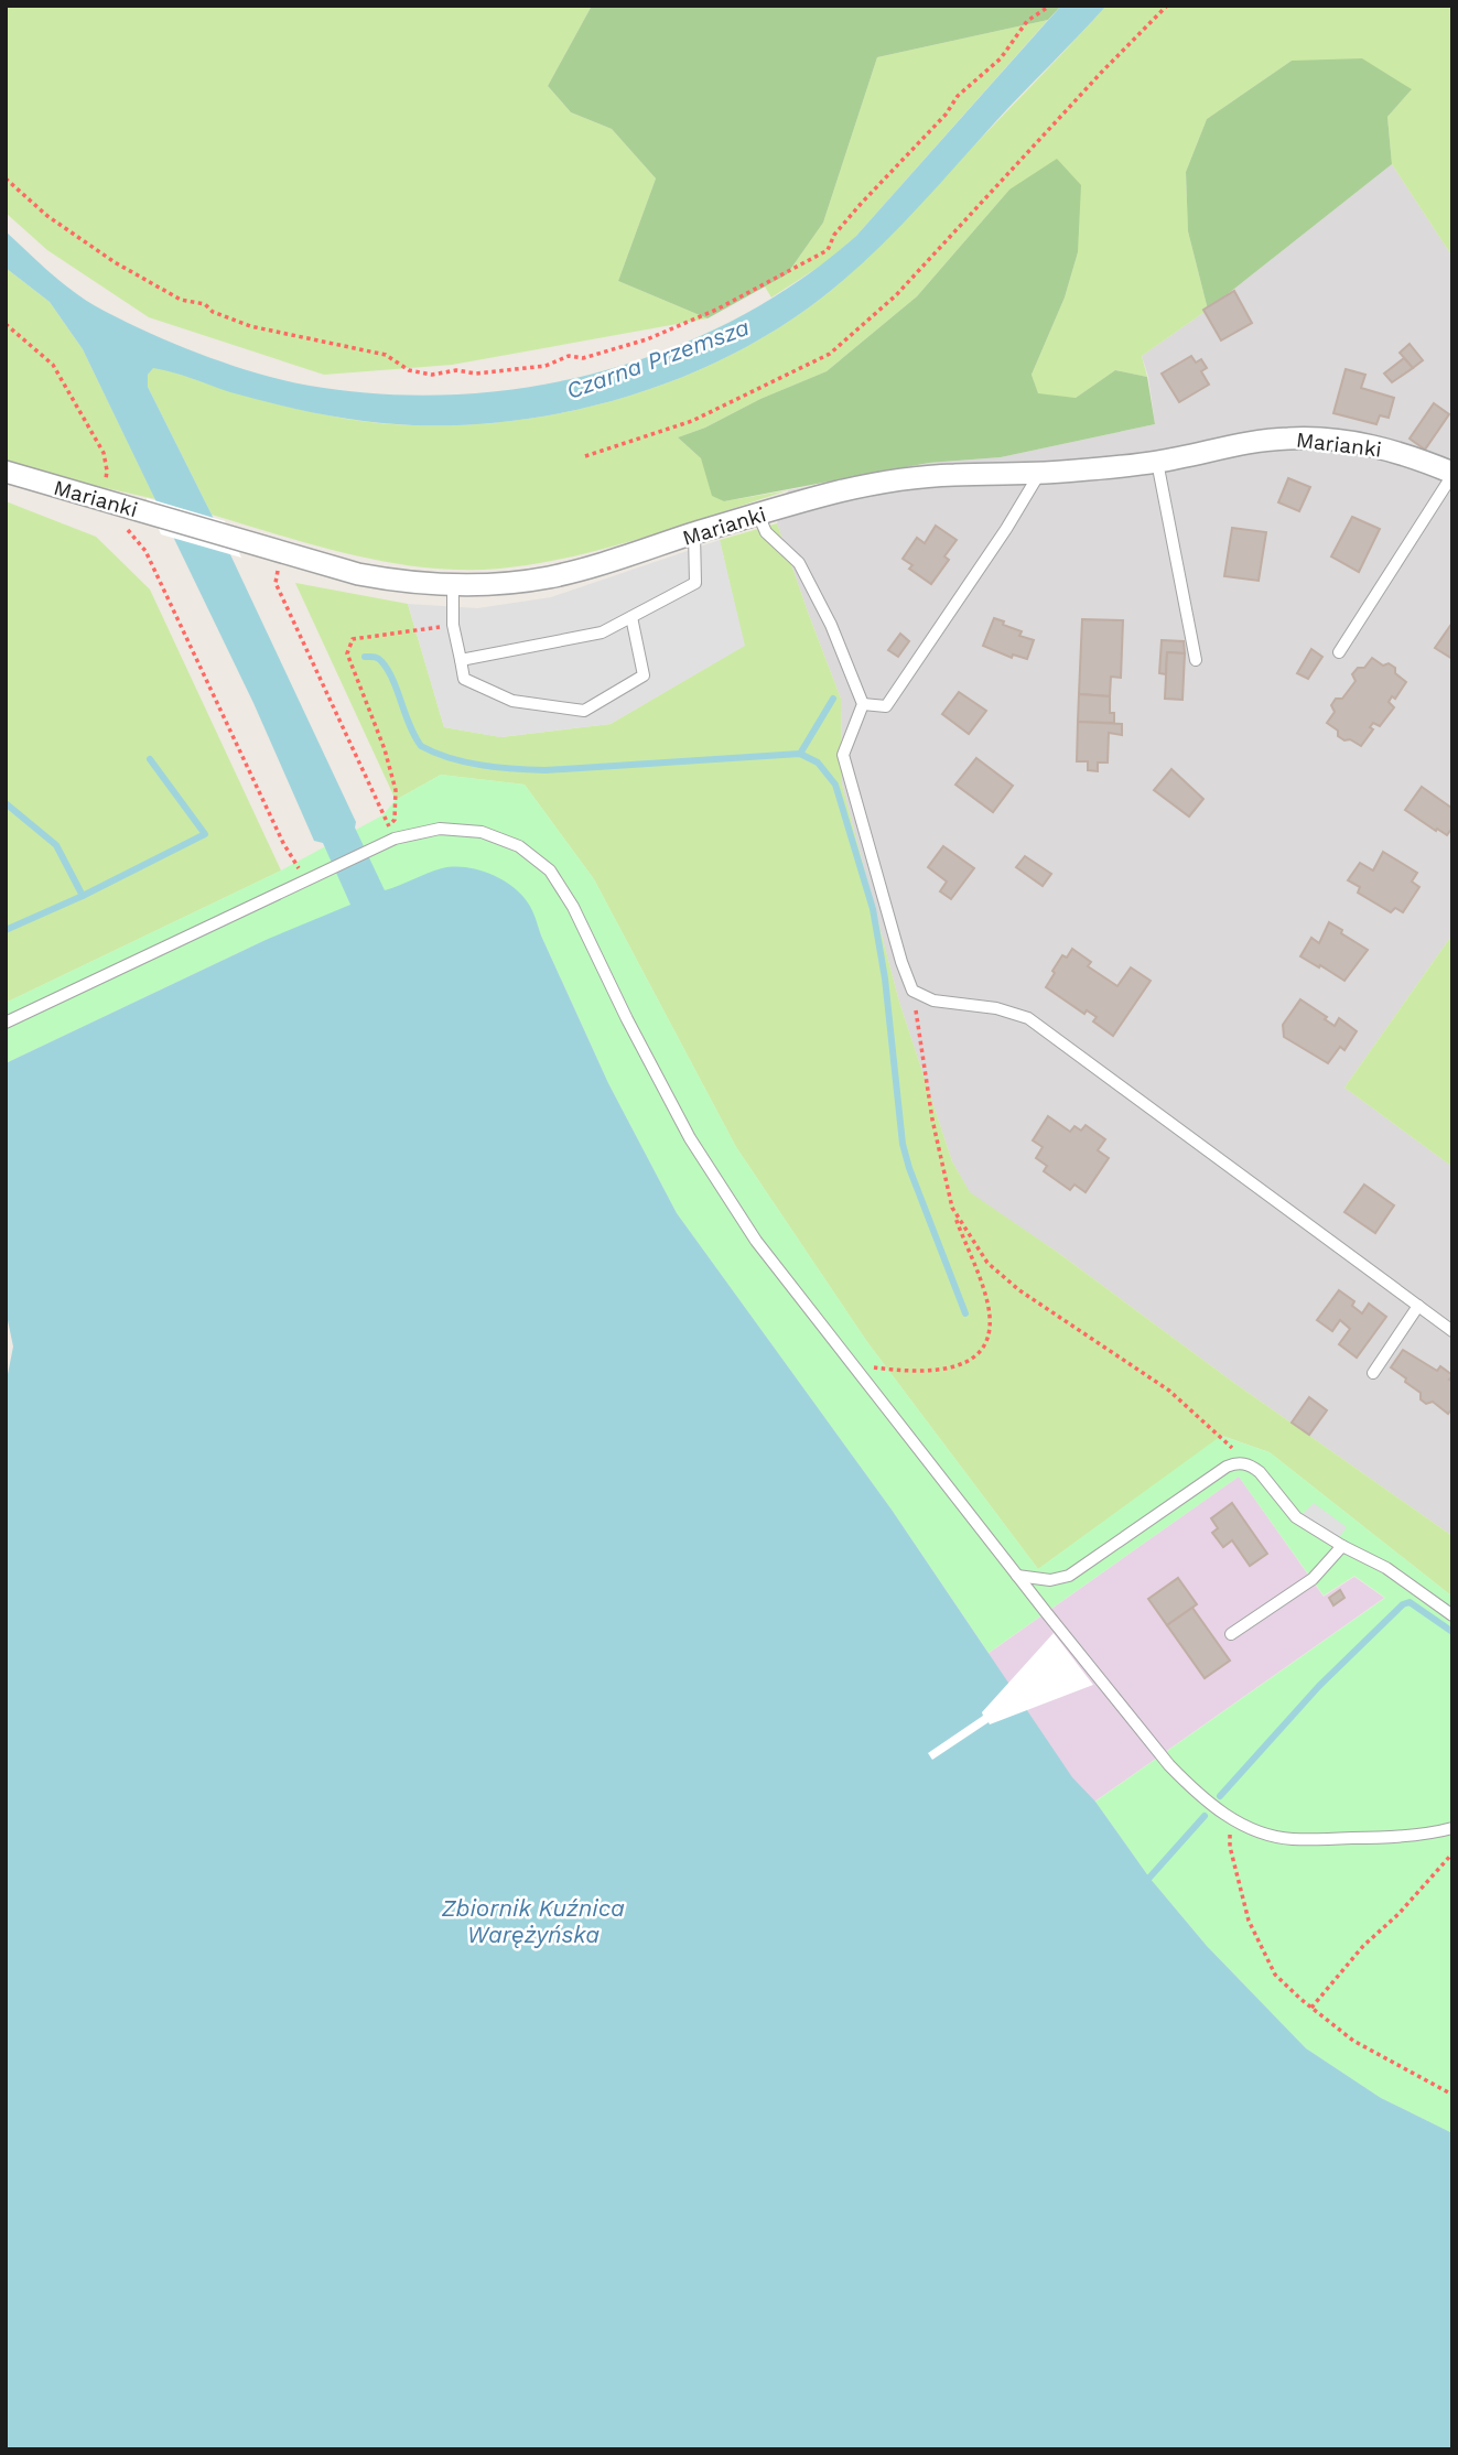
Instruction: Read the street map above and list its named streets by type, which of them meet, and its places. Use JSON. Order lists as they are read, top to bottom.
{
  "streets": {
    "street": ["Marianki"]
  },
  "water": ["Czarna Przemsza", "Zbiornik Kuźnica Warężyńska"]
}
